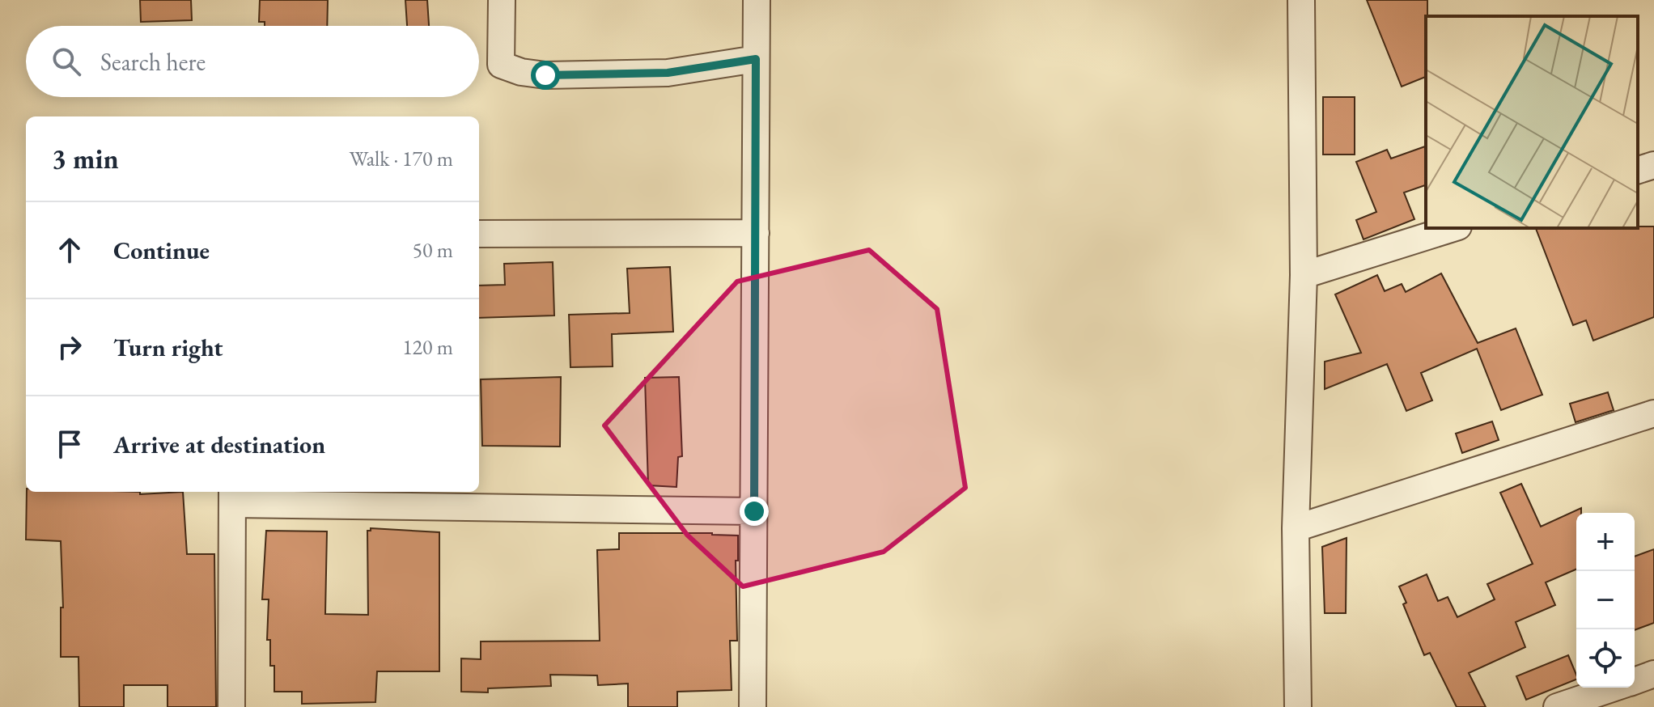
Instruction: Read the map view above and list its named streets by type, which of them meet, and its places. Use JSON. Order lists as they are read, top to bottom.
{
  "page": {
    "search": "Search here",
    "heading": ["3 min", "Walk · 170 m"],
    "list": [
      ["Continue", "50 m"],
      ["Turn right", "120 m"],
      "Arrive at destination"
    ],
    "map_buttons": ["+", "−"]
  }
}
